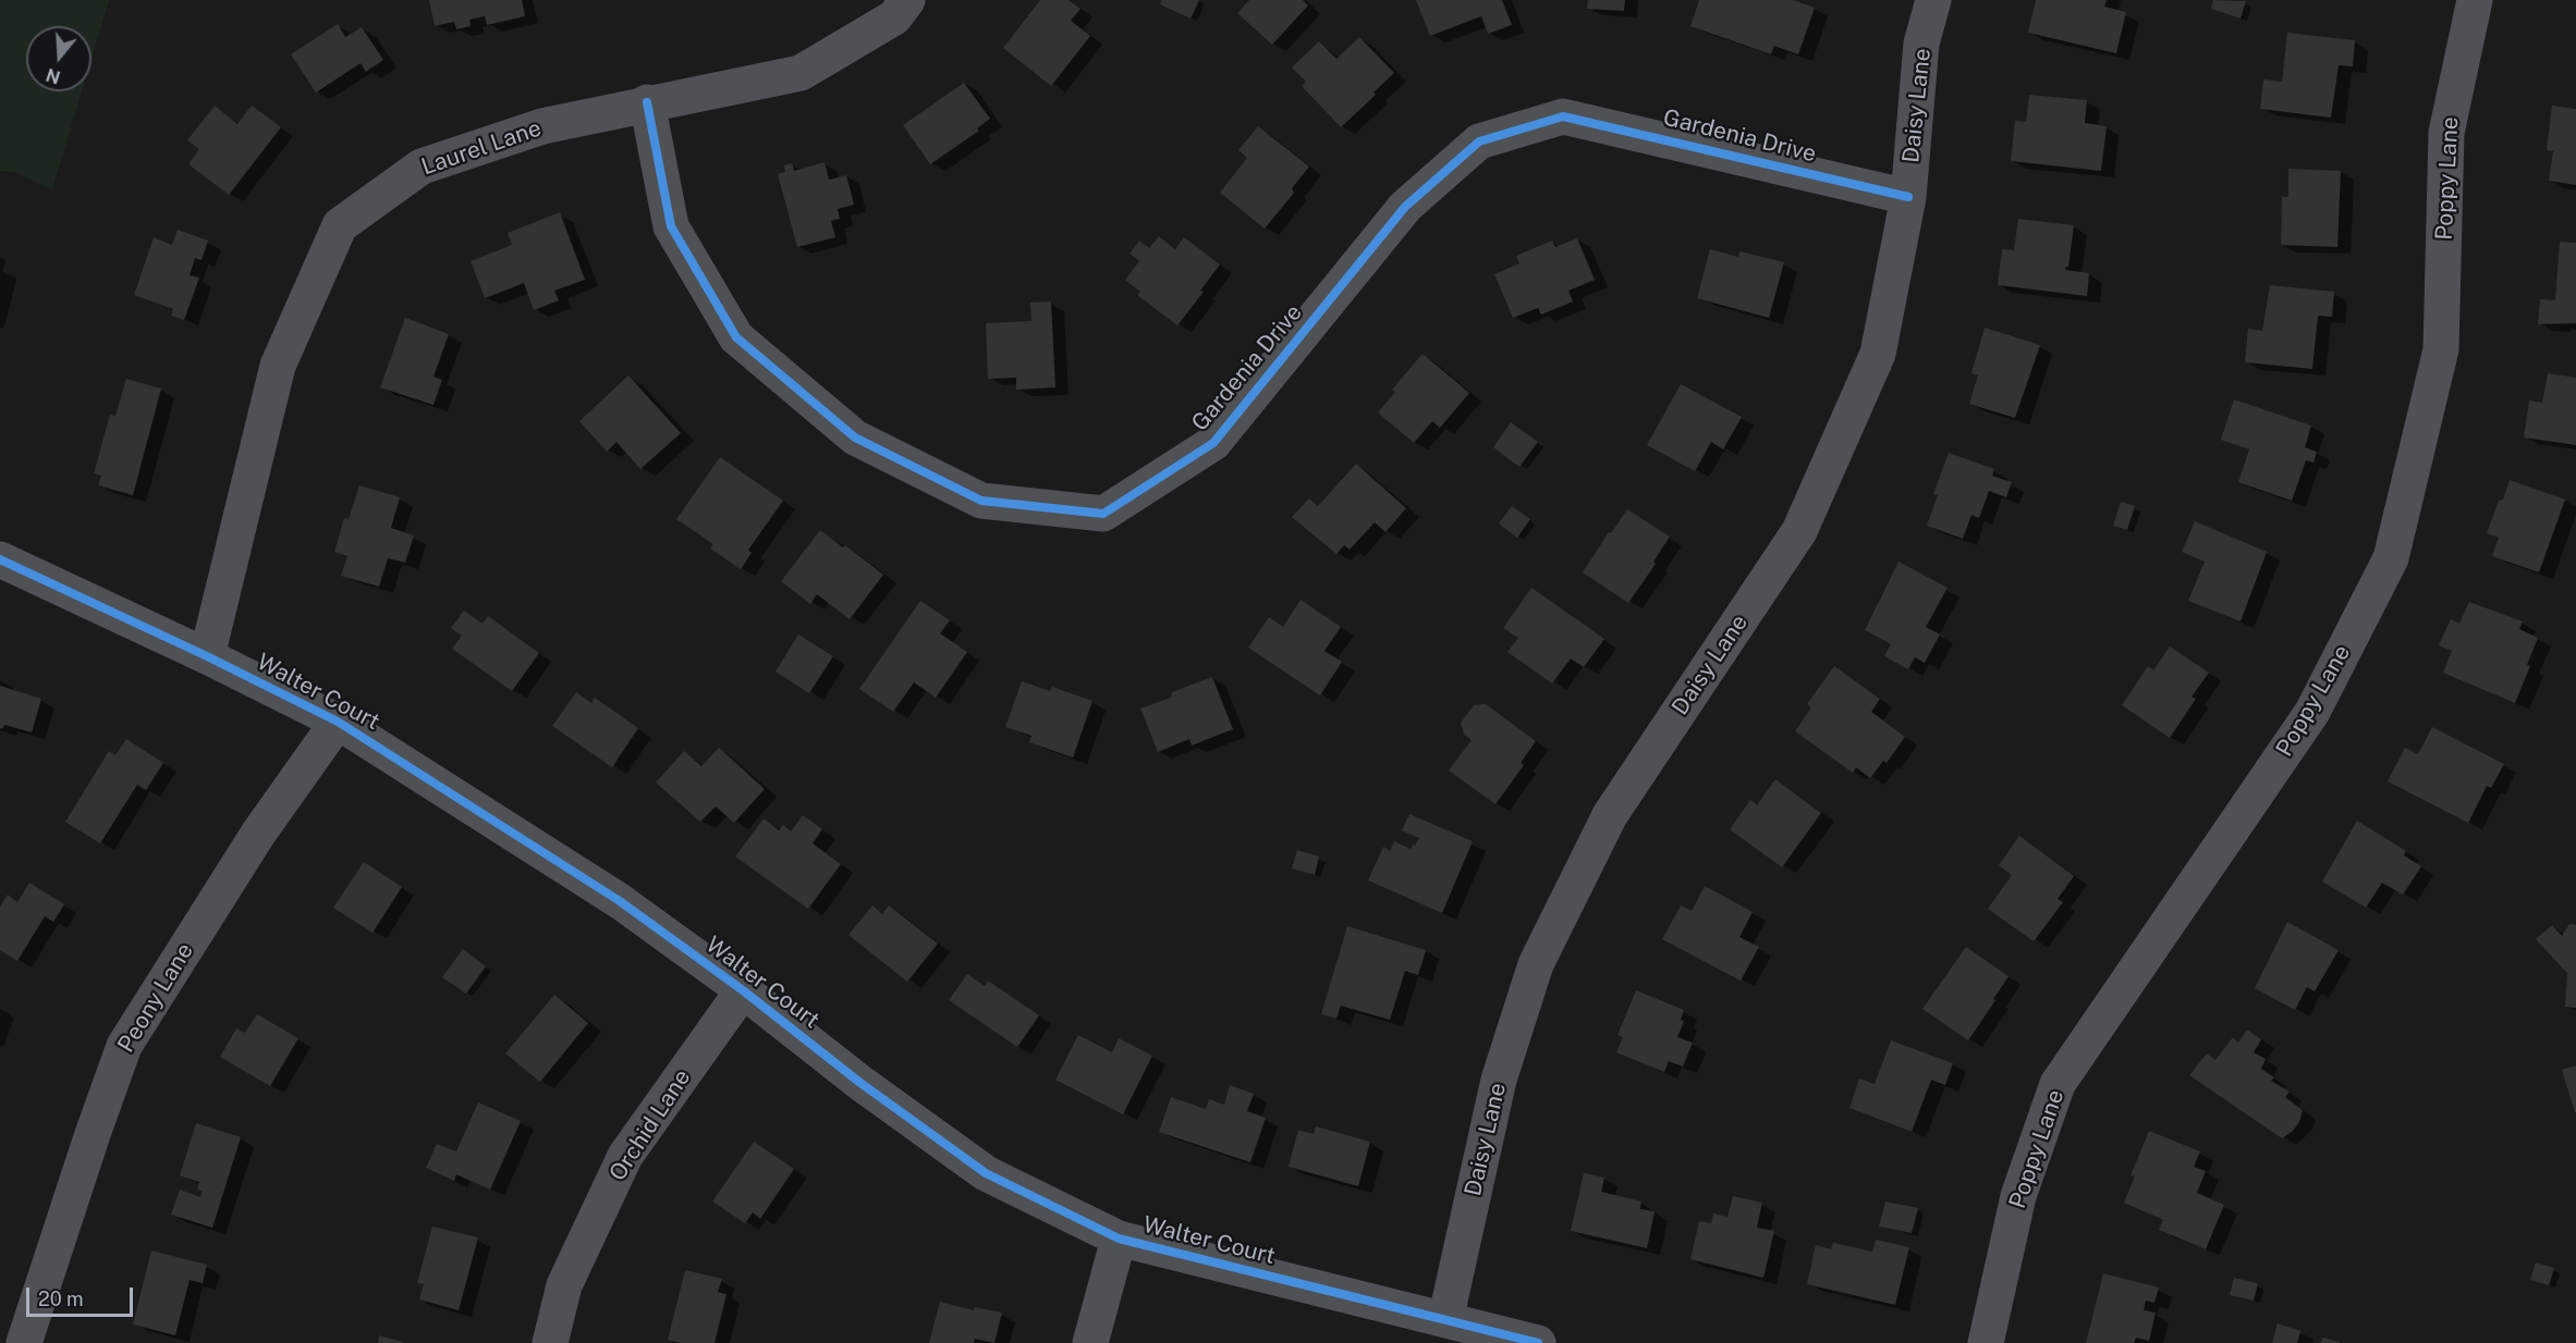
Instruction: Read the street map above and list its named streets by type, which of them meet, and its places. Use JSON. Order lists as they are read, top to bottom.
{
  "streets": {
    "street": [
      "Daisy Lane",
      "Gardenia Drive",
      "Laurel Lane",
      "Poppy Lane",
      "Walter Court",
      "Peony Lane",
      "Orchid Lane"
    ]
  },
  "crossings": [
    ["Daisy Lane", "Gardenia Drive"],
    ["Daisy Lane", "Walter Court"],
    ["Gardenia Drive", "Laurel Lane"],
    ["Laurel Lane", "Walter Court"],
    ["Walter Court", "Peony Lane"],
    ["Walter Court", "Orchid Lane"]
  ],
  "scale_bar": "20 m",
  "north": "bottom"
}
